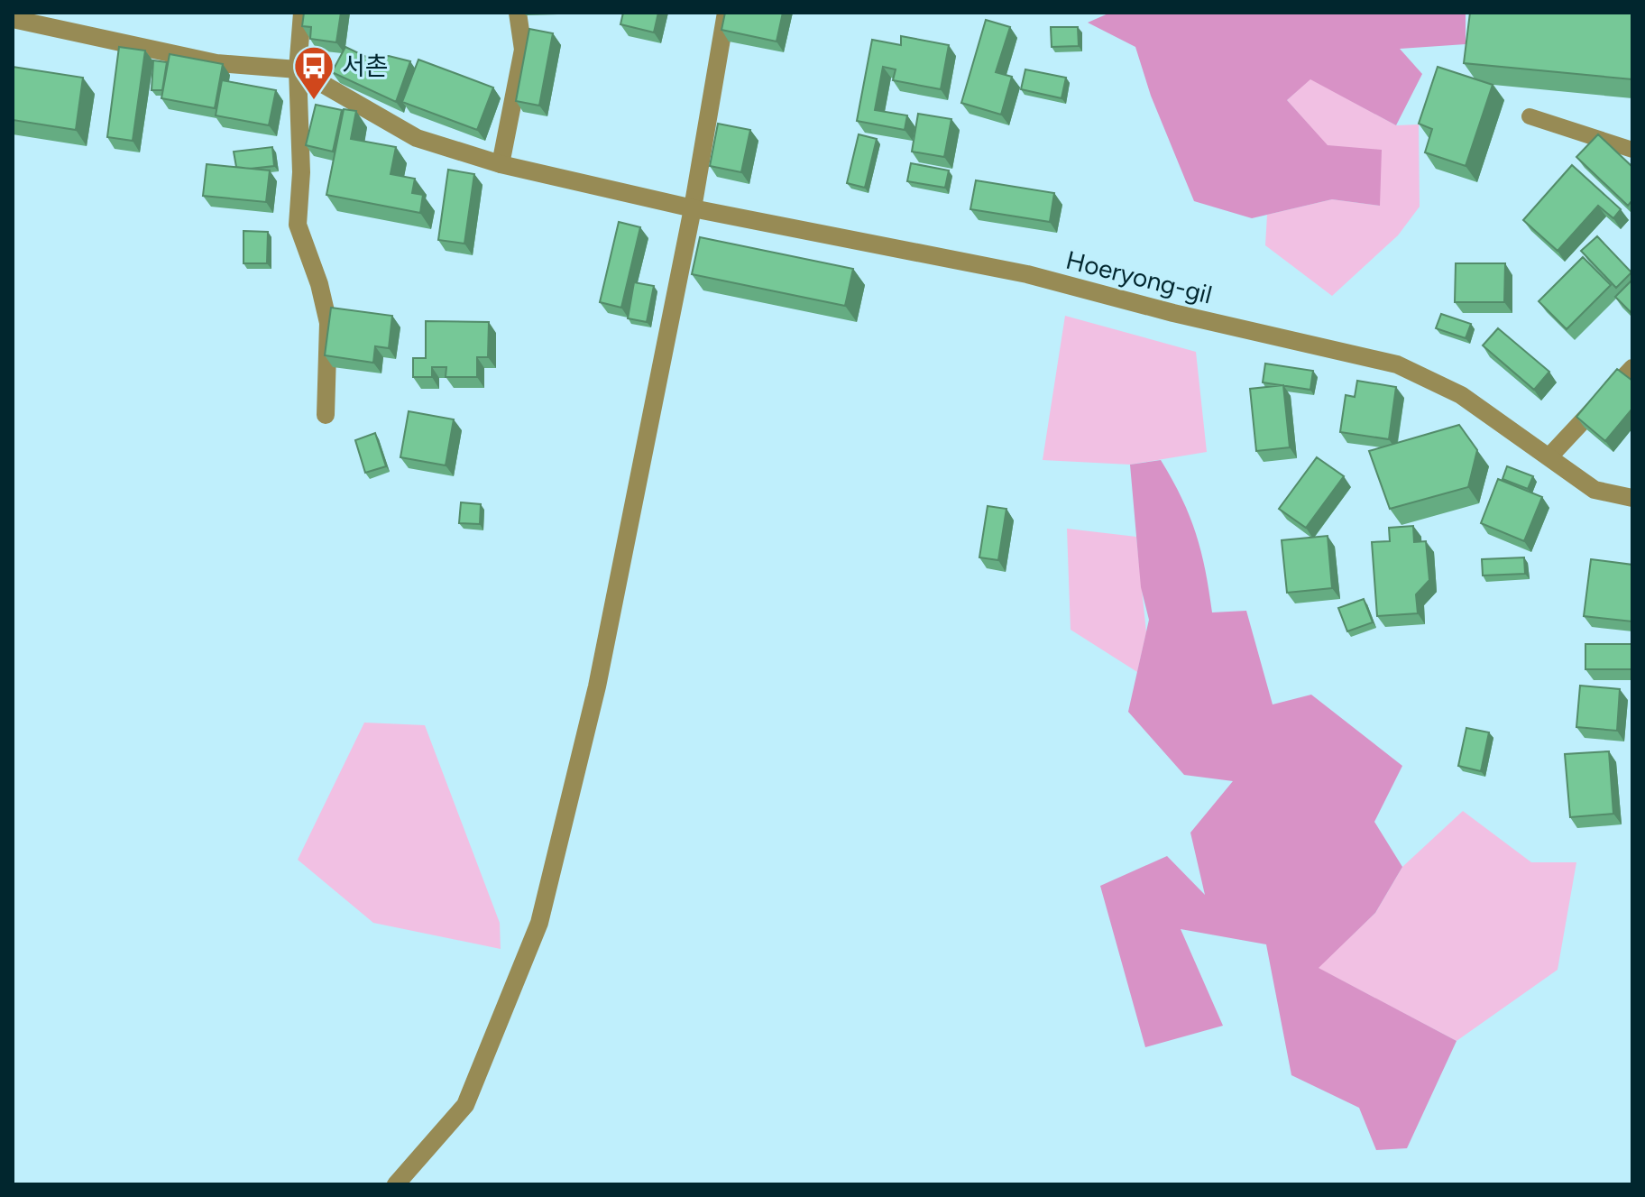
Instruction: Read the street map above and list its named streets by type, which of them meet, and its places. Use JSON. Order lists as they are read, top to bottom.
{
  "streets": {
    "street": ["Hoeryong-gil"]
  },
  "places": {
    "bus stop": ["서촌"]
  }
}
